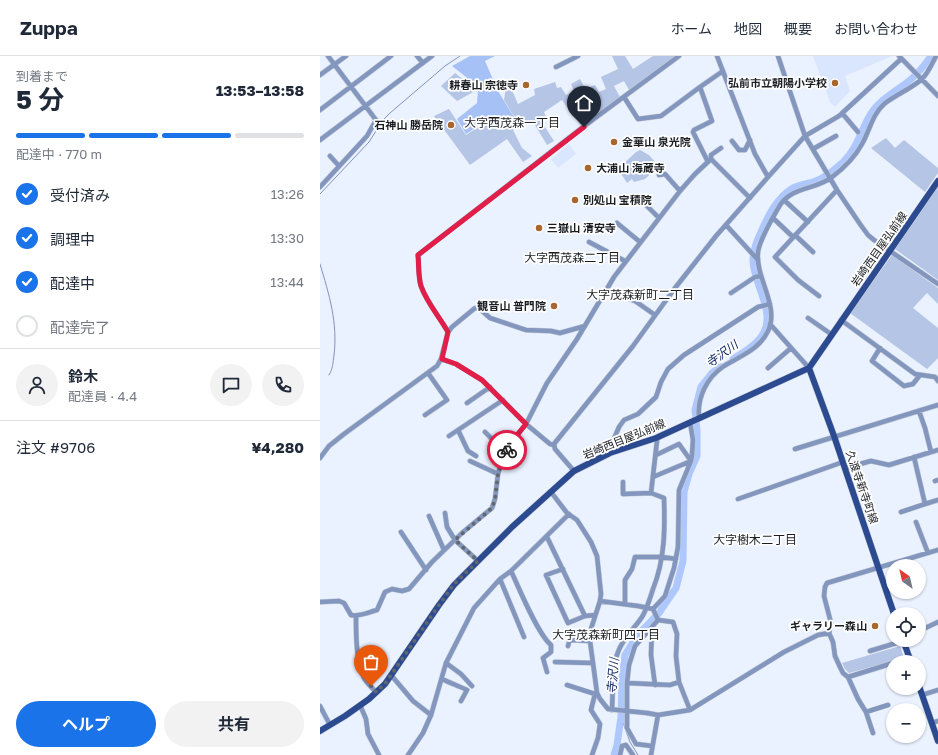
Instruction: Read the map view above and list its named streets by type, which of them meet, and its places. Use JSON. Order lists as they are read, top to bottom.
{
  "streets": {
    "main road": ["岩崎西目屋弘前線", "久渡寺新寺町線"]
  },
  "crossings": [
    ["岩崎西目屋弘前線", "久渡寺新寺町線"]
  ],
  "districts": [
    "大字西茂森一丁目",
    "大字西茂森二丁目",
    "大字茂森新町二丁目",
    "大字樹木二丁目",
    "大字茂森新町四丁目"
  ],
  "water": ["寺沢川"],
  "places": [
    "弘前市立朝陽小学校",
    "耕春山 宗徳寺",
    "石神山 勝岳院",
    "金華山 泉光院",
    "大浦山 海蔵寺",
    "別処山 宝積院",
    "三嶽山 清安寺",
    "観音山 普門院",
    "ギャラリー森山"
  ],
  "north": "top left",
  "page": {
    "header": "Zuppa",
    "nav": [
      "ホーム",
      "地図",
      "概要",
      "お問い合わせ"
    ],
    "heading": ["5 分", "到着まで", "13:53–13:58"],
    "panel": [
      "鈴木",
      "配達員 · 4.4",
      "注文 #9706",
      "¥4,280"
    ],
    "bar": "配達中 · 770 m",
    "list": [
      ["受付済み", "13:26"],
      ["調理中", "13:30"],
      ["配達中", "13:44"],
      "配達完了"
    ],
    "map_buttons": ["+", "−"],
    "buttons": ["ヘルプ", "共有"]
  }
}
